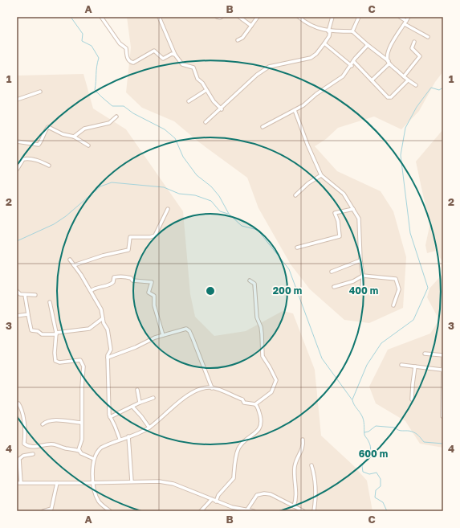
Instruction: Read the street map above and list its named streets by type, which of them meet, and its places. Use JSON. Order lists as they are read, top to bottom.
{
  "grid": {
    "columns": ["A", "B", "C"],
    "rows": [
      "1",
      "2",
      "3",
      "4"
    ]
  },
  "rings": ["200 m", "400 m", "600 m"]
}
